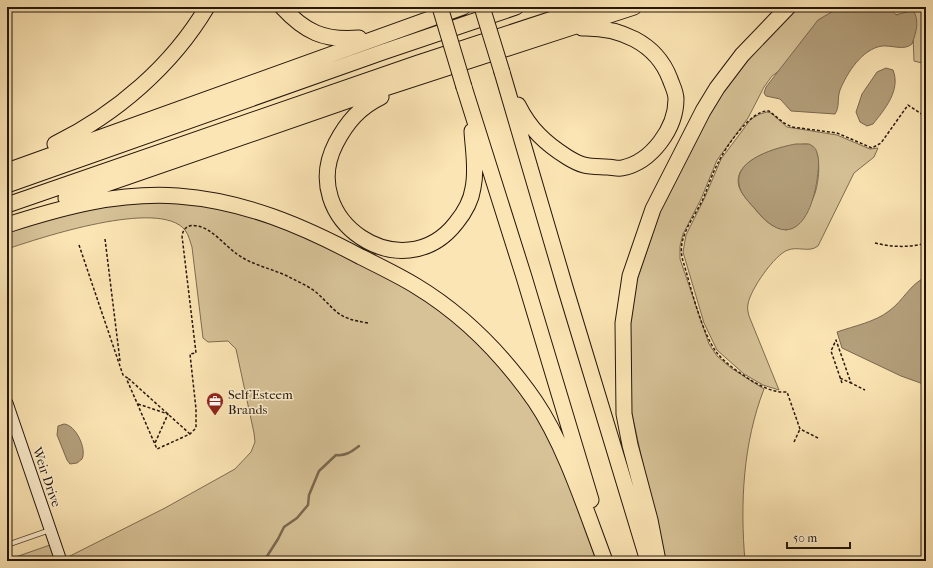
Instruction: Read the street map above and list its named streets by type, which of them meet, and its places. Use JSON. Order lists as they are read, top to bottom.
{
  "streets": {
    "street": ["Weir Drive"]
  },
  "places": {
    "office": ["Self Esteem Brands"]
  },
  "scale_bar": "50 m"
}
